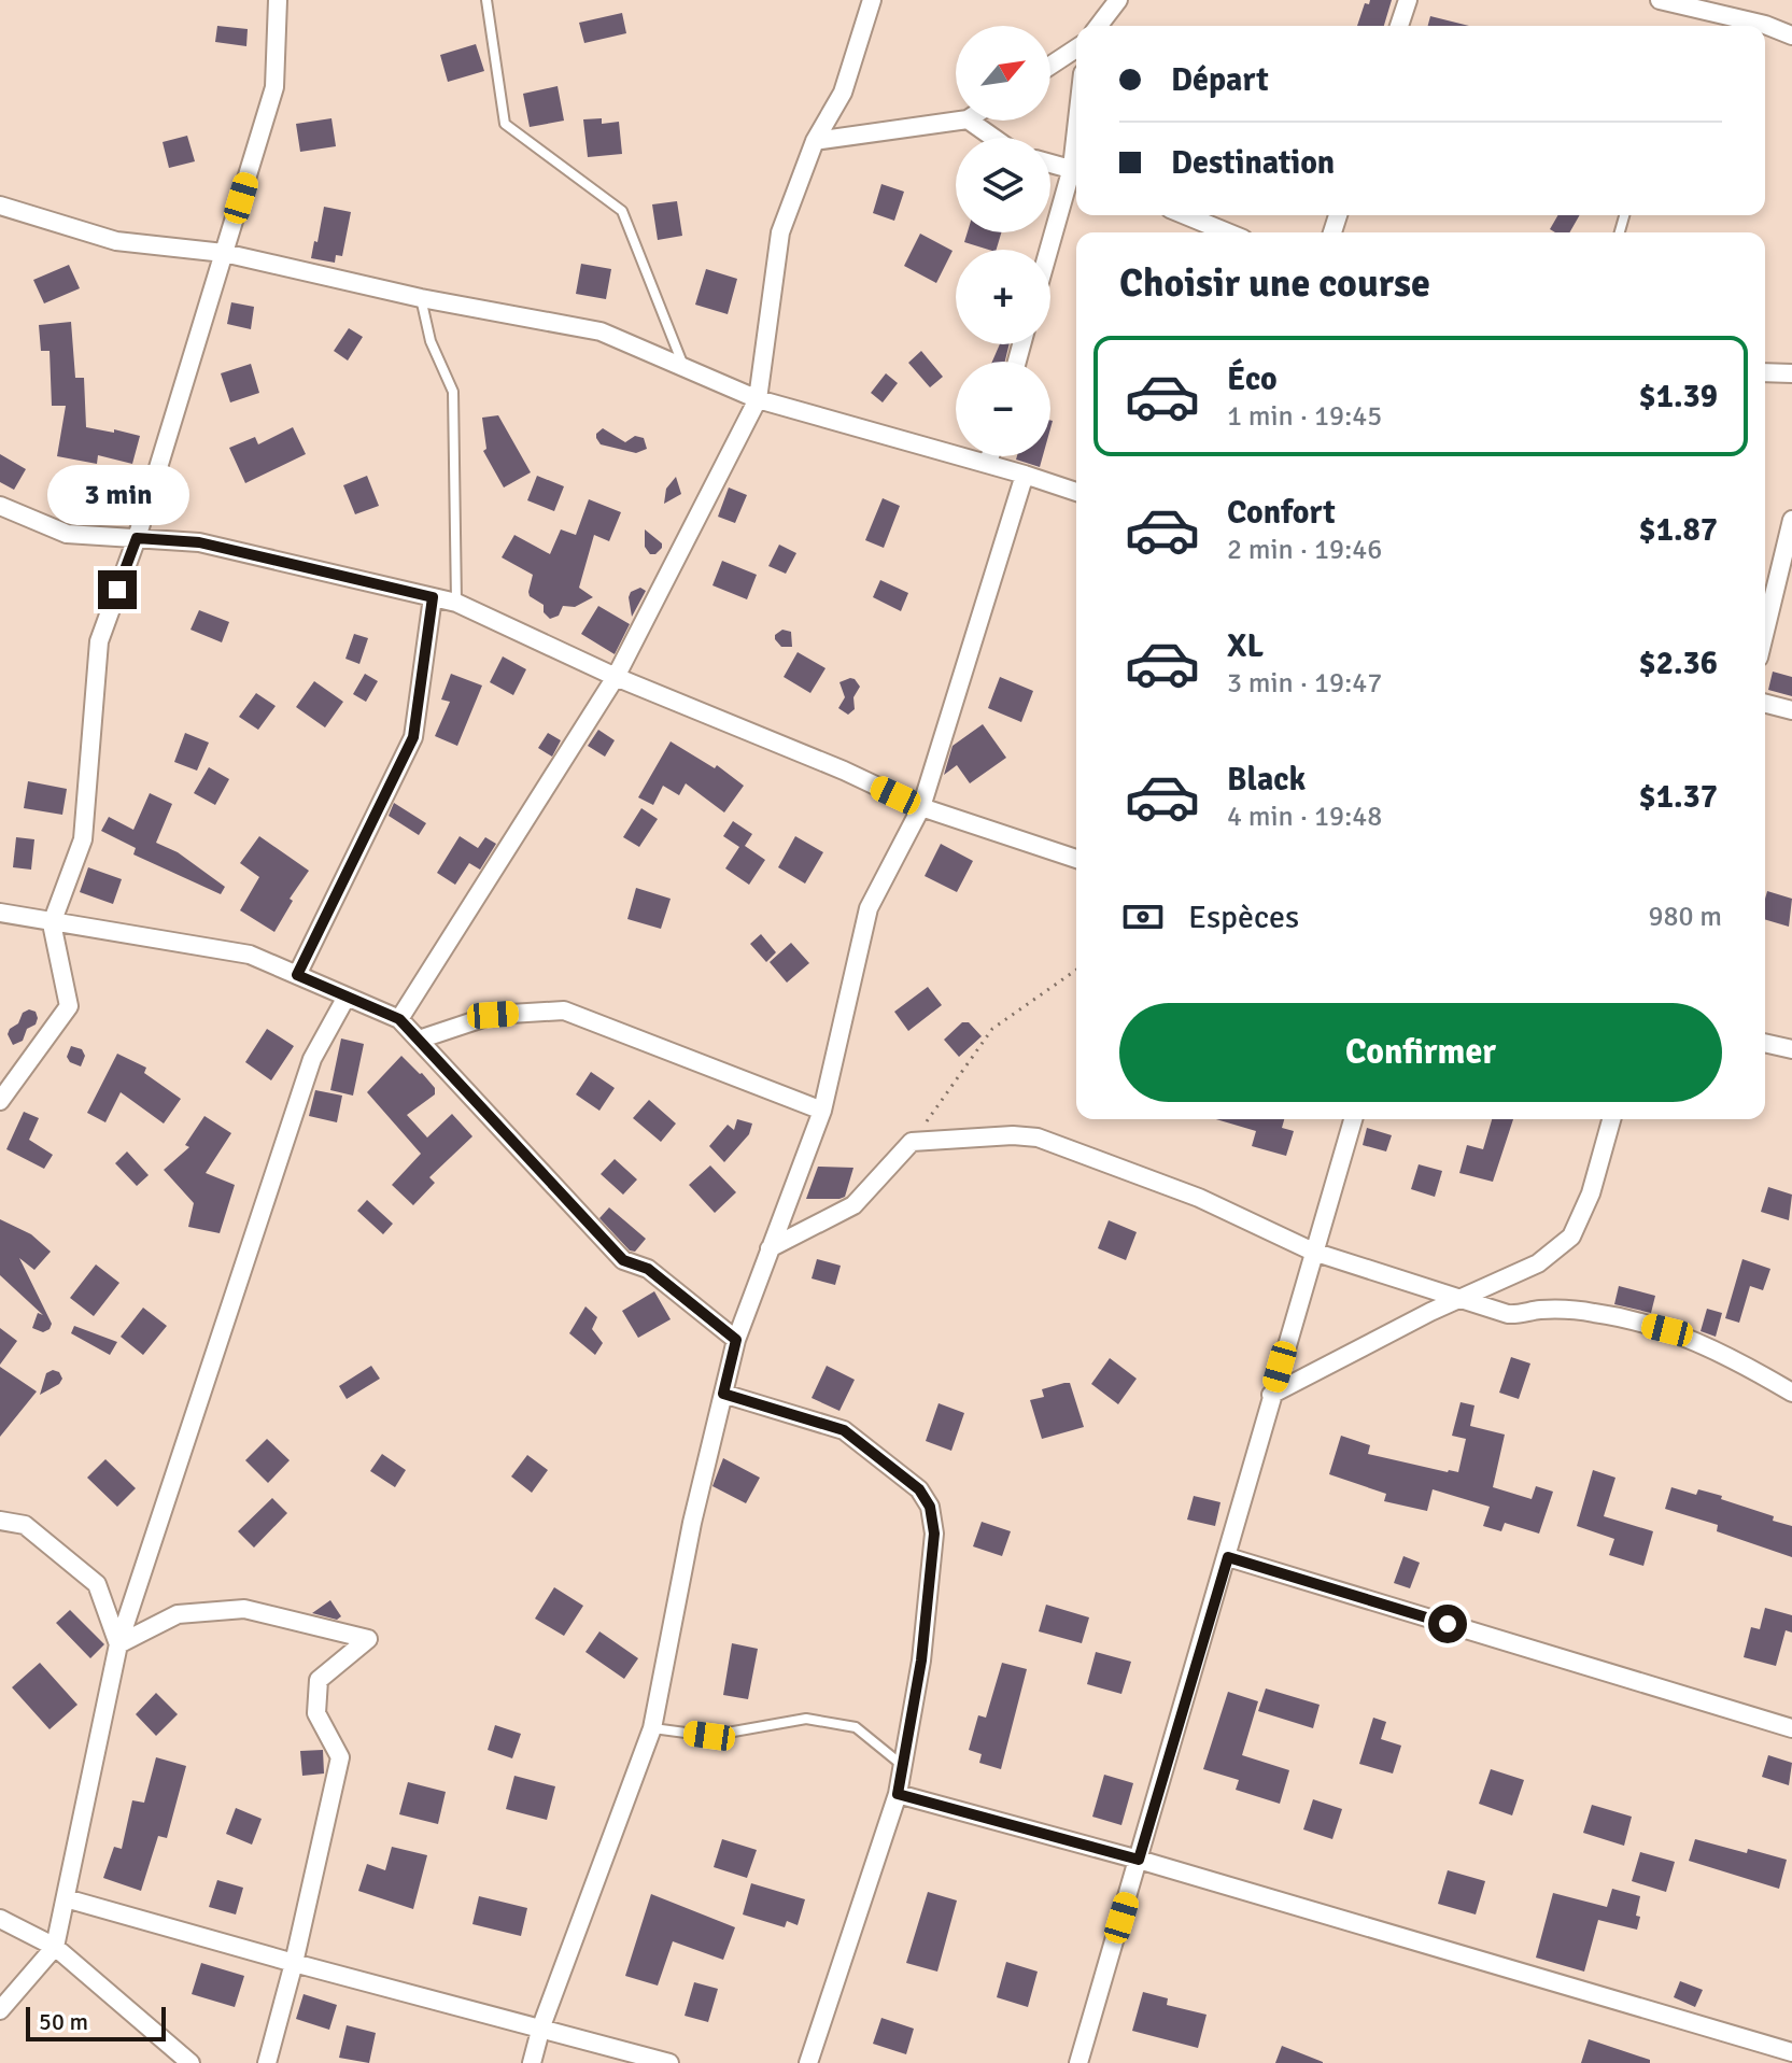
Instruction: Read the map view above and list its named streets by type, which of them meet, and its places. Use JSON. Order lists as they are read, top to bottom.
{
  "scale_bar": "50 m",
  "north": "top right",
  "page": {
    "map_buttons": ["+", "−"],
    "banner": ["Départ", "Destination"],
    "heading": "Choisir une course",
    "list": [
      {
        "name": "Éco",
        "note": "1 min · 19:45",
        "value": "$1.39"
      },
      {
        "name": "Confort",
        "note": "2 min · 19:46",
        "value": "$1.87"
      },
      {
        "name": "XL",
        "note": "3 min · 19:47",
        "value": "$2.36"
      },
      {
        "name": "Black",
        "note": "4 min · 19:48",
        "value": "$1.37"
      }
    ],
    "bubble": "3 min",
    "pay": ["Espèces", "980 m"],
    "buttons": "Confirmer",
    "scale": "50 m"
  }
}
